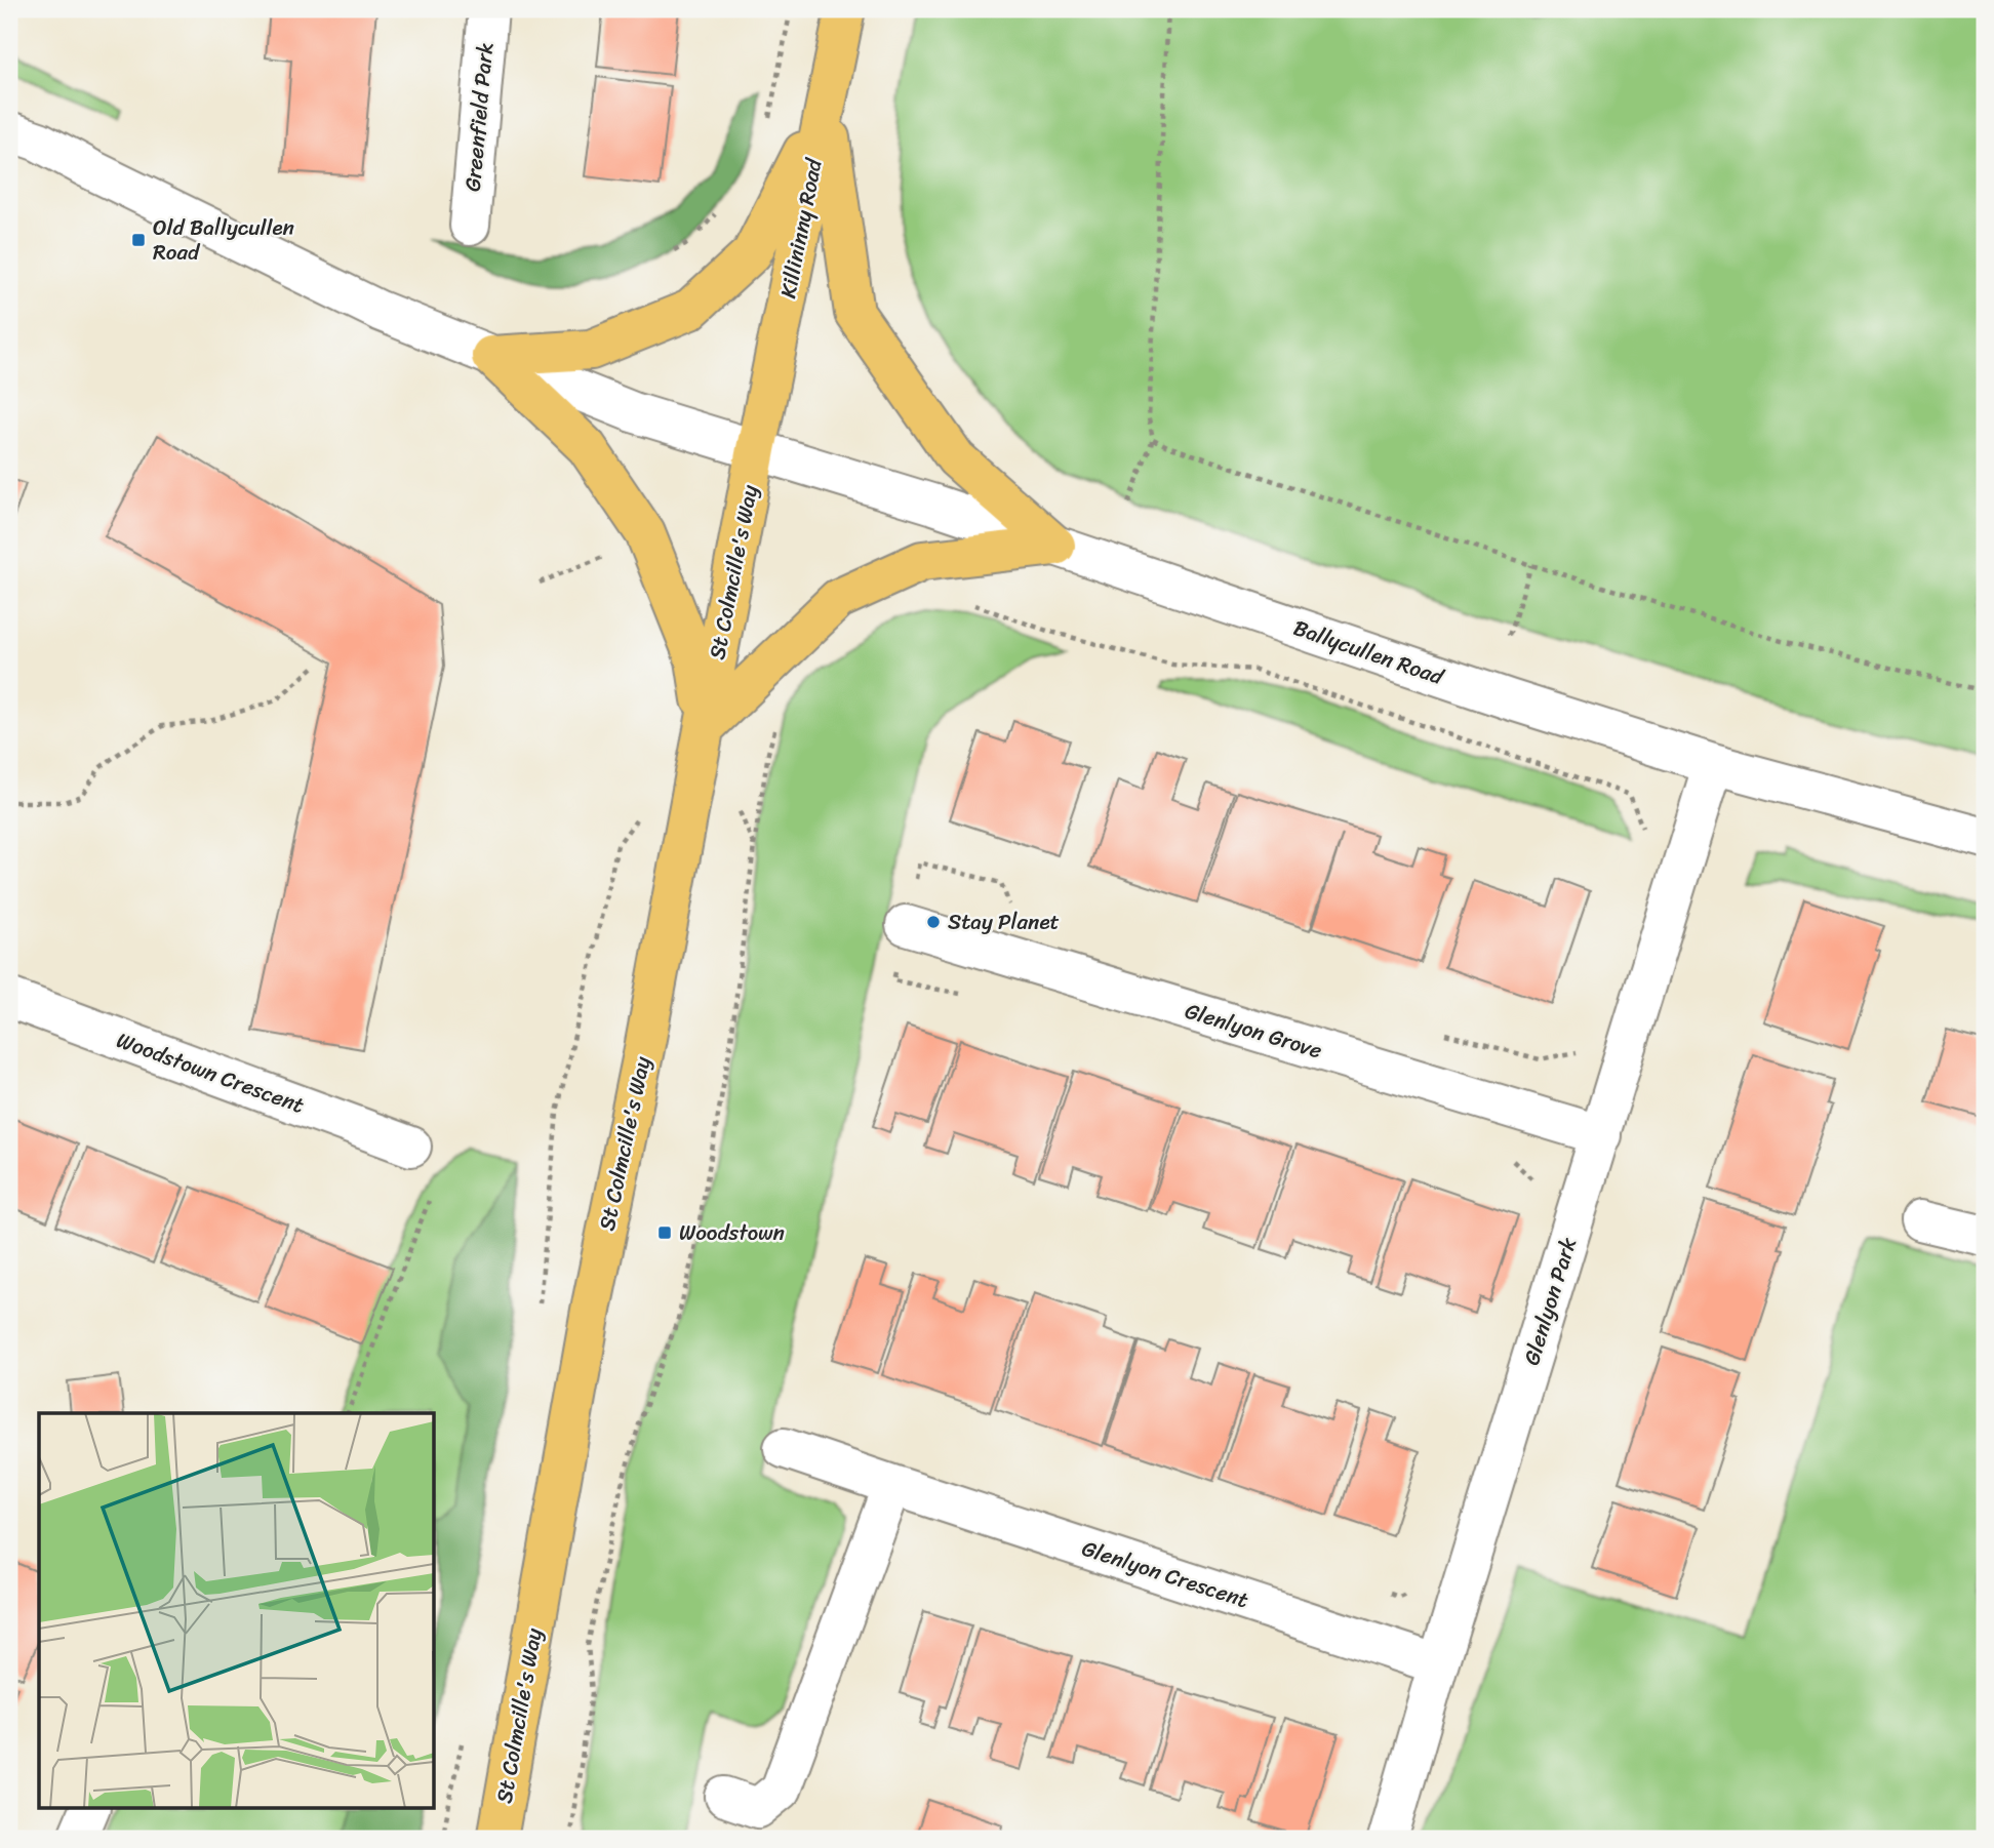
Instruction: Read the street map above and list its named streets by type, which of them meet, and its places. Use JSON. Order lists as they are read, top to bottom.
{
  "streets": {
    "main road": ["Killininny Road", "St Colmcille's Way"],
    "street": [
      "Greenfield Park",
      "Ballycullen Road",
      "Glenlyon Grove",
      "Woodstown Crescent",
      "Glenlyon Park",
      "Glenlyon Crescent"
    ]
  },
  "crossings": [
    ["Killininny Road", "St Colmcille's Way"],
    ["Killininny Road", "Ballycullen Road"],
    ["St Colmcille's Way", "Ballycullen Road"],
    ["Ballycullen Road", "Glenlyon Park"],
    ["Glenlyon Grove", "Glenlyon Park"],
    ["Glenlyon Park", "Glenlyon Crescent"]
  ],
  "places": {
    "transit": ["Old Ballycullen Road", "Woodstown"],
    "other": ["Stay Planet"]
  }
}
